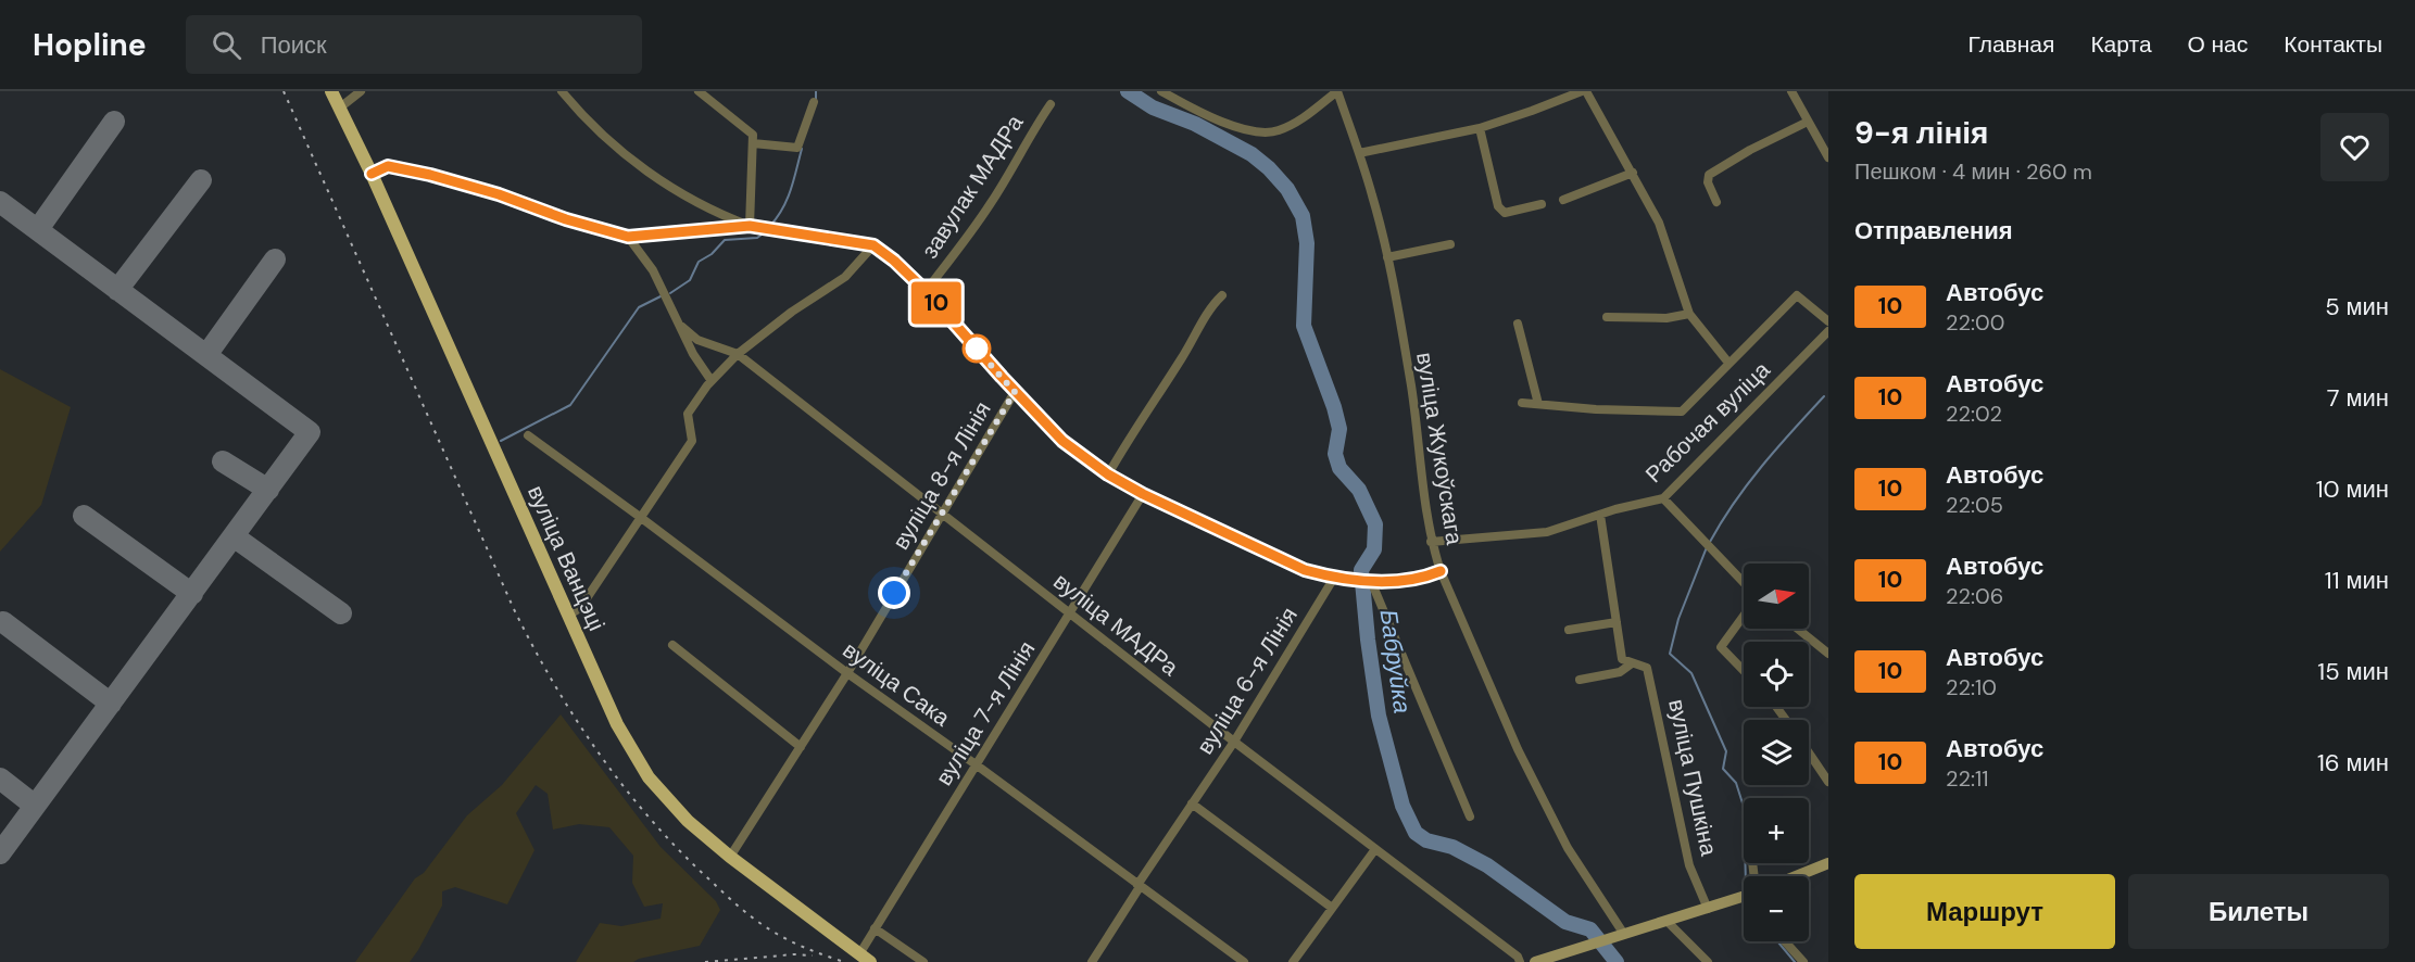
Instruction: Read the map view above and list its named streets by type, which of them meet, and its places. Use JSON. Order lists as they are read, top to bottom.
{
  "streets": {
    "main road": ["вуліца Ванцэці"],
    "street": [
      "завулак МАДРа",
      "Рабочая вуліца",
      "вуліца Жукоўскага",
      "вуліца 8-я Лінія",
      "вуліца МАДРа",
      "вуліца 6-я Лінія",
      "вуліца Сака",
      "вуліца 7-я Лінія",
      "вуліца Пушкіна"
    ]
  },
  "crossings": [
    ["Рабочая вуліца", "вуліца Жукоўскага"],
    ["вуліца 8-я Лінія", "вуліца Ванцэці"],
    ["вуліца 8-я Лінія", "вуліца МАДРа"],
    ["вуліца 8-я Лінія", "вуліца Сака"],
    ["вуліца Ванцэці", "вуліца 7-я Лінія"],
    ["вуліца МАДРа", "вуліца 6-я Лінія"],
    ["вуліца МАДРа", "вуліца 7-я Лінія"],
    ["вуліца 6-я Лінія", "вуліца Сака"],
    ["вуліца Сака", "вуліца 7-я Лінія"]
  ],
  "water": ["Бабруйка"],
  "lines": ["bus line 10"],
  "north": "right",
  "page": {
    "header": "Hopline",
    "search": "Поиск",
    "nav": [
      "Главная",
      "Карта",
      "О нас",
      "Контакты"
    ],
    "on_map": "10",
    "heading": [
      ["9-я лінія", "Пешком · 4 мин · 260 m"],
      "Отправления"
    ],
    "list": [
      {
        "mark": "10",
        "name": "Автобус",
        "note": "22:00",
        "value": "5 мин"
      },
      {
        "mark": "10",
        "name": "Автобус",
        "note": "22:02",
        "value": "7 мин"
      },
      {
        "mark": "10",
        "name": "Автобус",
        "note": "22:05",
        "value": "10 мин"
      },
      {
        "mark": "10",
        "name": "Автобус",
        "note": "22:06",
        "value": "11 мин"
      },
      {
        "mark": "10",
        "name": "Автобус",
        "note": "22:10",
        "value": "15 мин"
      },
      {
        "mark": "10",
        "name": "Автобус",
        "note": "22:11",
        "value": "16 мин"
      }
    ],
    "map_buttons": ["+", "−"],
    "buttons": ["Маршрут", "Билеты"]
  }
}
